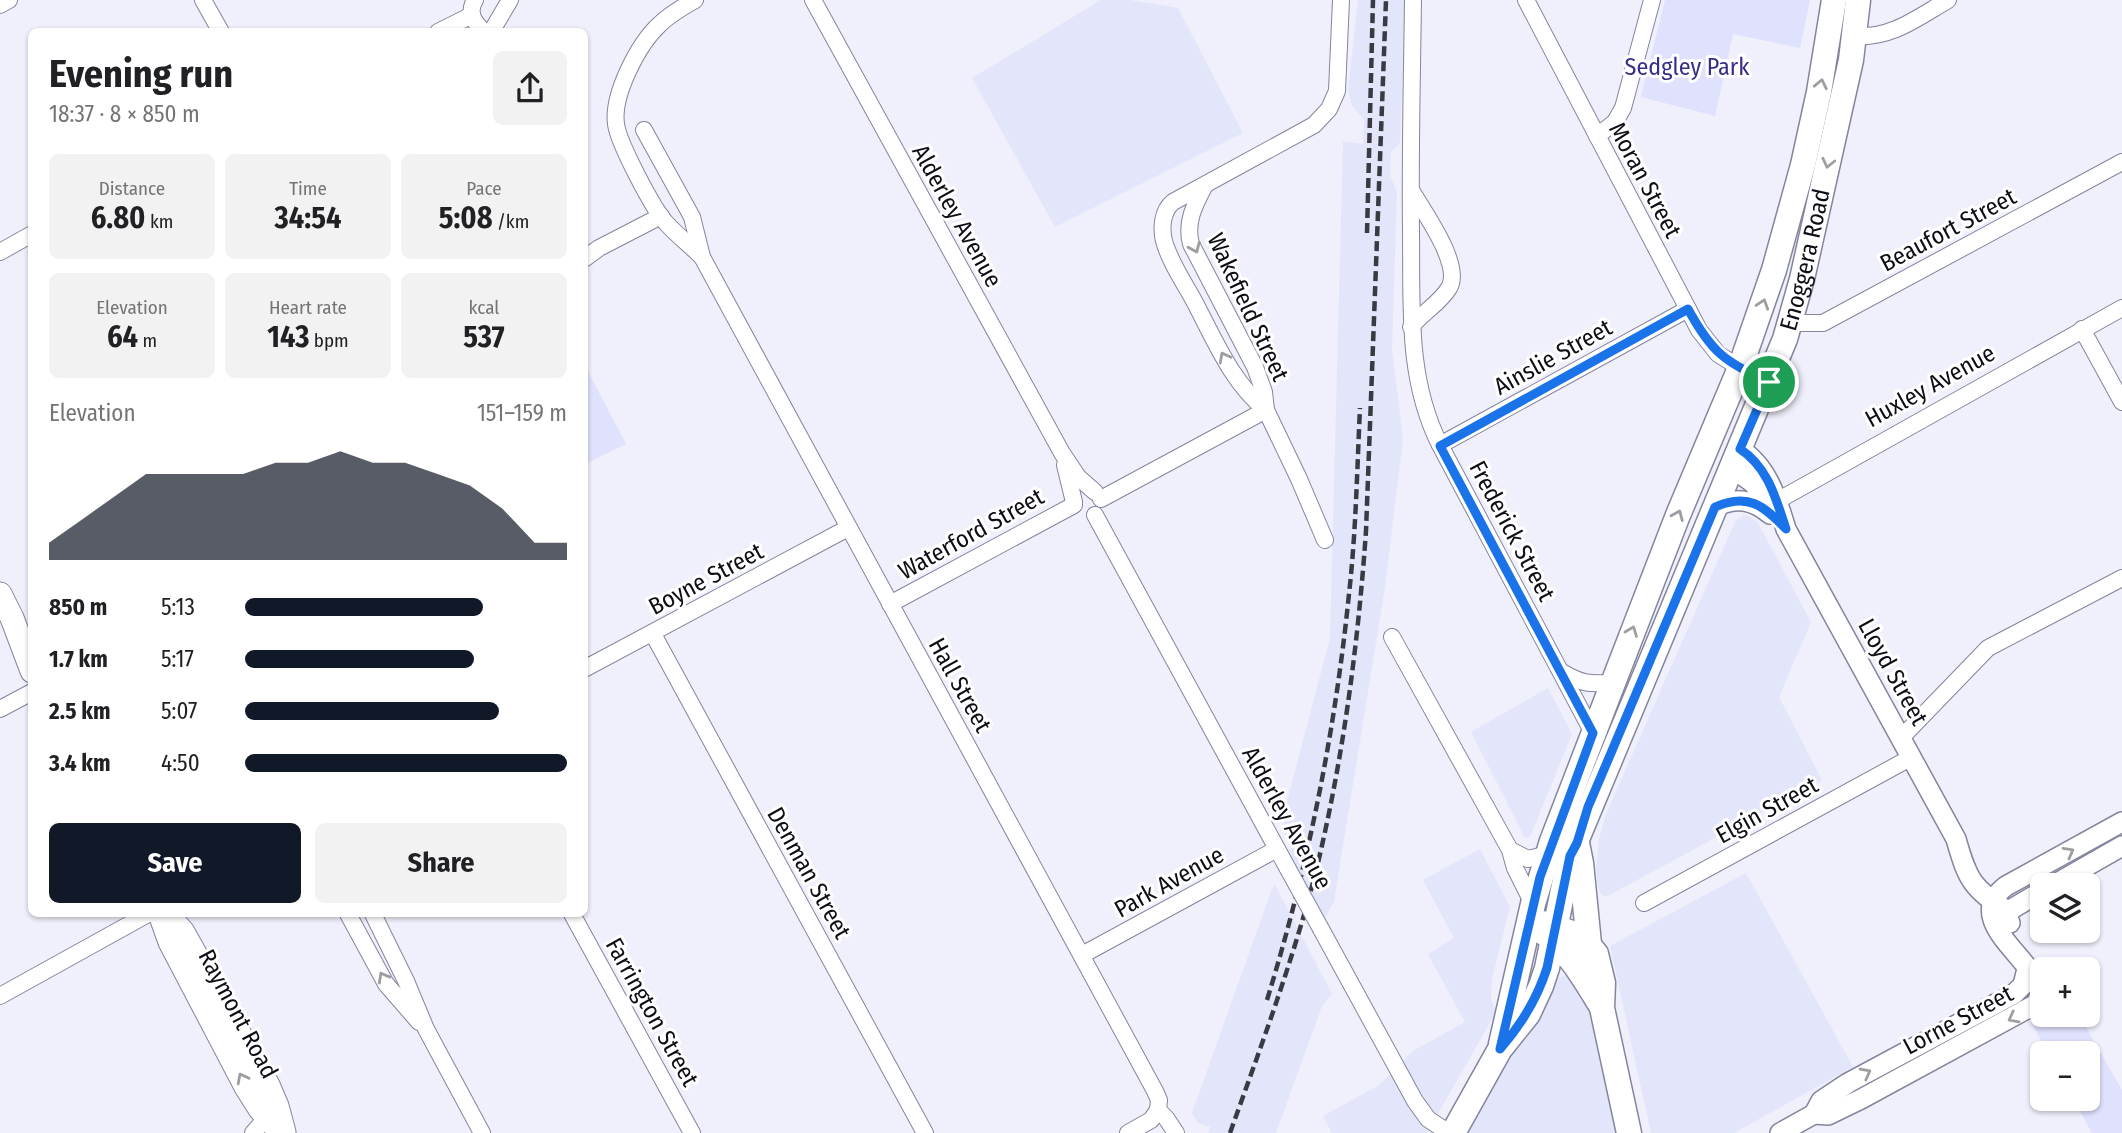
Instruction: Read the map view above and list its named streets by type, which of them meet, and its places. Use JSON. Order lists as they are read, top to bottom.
{
  "streets": {
    "main road": ["Enoggera Road", "Raymont Road"],
    "street": [
      "Moran Street",
      "Alderley Avenue",
      "Beaufort Street",
      "Wakefield Street",
      "Ainslie Street",
      "Huxley Avenue",
      "Frederick Street",
      "Waterford Street",
      "Boyne Street",
      "Lloyd Street",
      "Hall Street",
      "Elgin Street",
      "Denman Street",
      "Park Avenue",
      "Farrington Street",
      "Lorne Street"
    ]
  },
  "crossings": [
    ["Moran Street", "Enoggera Road"],
    ["Moran Street", "Ainslie Street"],
    ["Alderley Avenue", "Waterford Street"],
    ["Alderley Avenue", "Park Avenue"],
    ["Beaufort Street", "Enoggera Road"],
    ["Enoggera Road", "Frederick Street"],
    ["Enoggera Road", "Lloyd Street"],
    ["Ainslie Street", "Frederick Street"],
    ["Huxley Avenue", "Lloyd Street"],
    ["Waterford Street", "Hall Street"],
    ["Boyne Street", "Hall Street"],
    ["Boyne Street", "Denman Street"],
    ["Lloyd Street", "Elgin Street"],
    ["Hall Street", "Park Avenue"]
  ],
  "parks": ["Sedgley Park"],
  "page": {
    "heading": ["Evening run", "18:37 · 8 × 850 m"],
    "stats": [
      ["Distance", "6.80 km"],
      ["Time", "34:54"],
      ["Pace", "5:08 /km"],
      ["Elevation", "64 m"],
      ["Heart rate", "143 bpm"],
      ["kcal", "537"]
    ],
    "chart": ["Elevation", "151–159 m"],
    "list": [
      {
        "name": "850 m",
        "note": "5:13"
      },
      {
        "name": "1.7 km",
        "note": "5:17"
      },
      {
        "name": "2.5 km",
        "note": "5:07"
      },
      {
        "name": "3.4 km",
        "note": "4:50"
      }
    ],
    "buttons": ["Save", "Share"],
    "map_buttons": ["+", "−"]
  }
}
